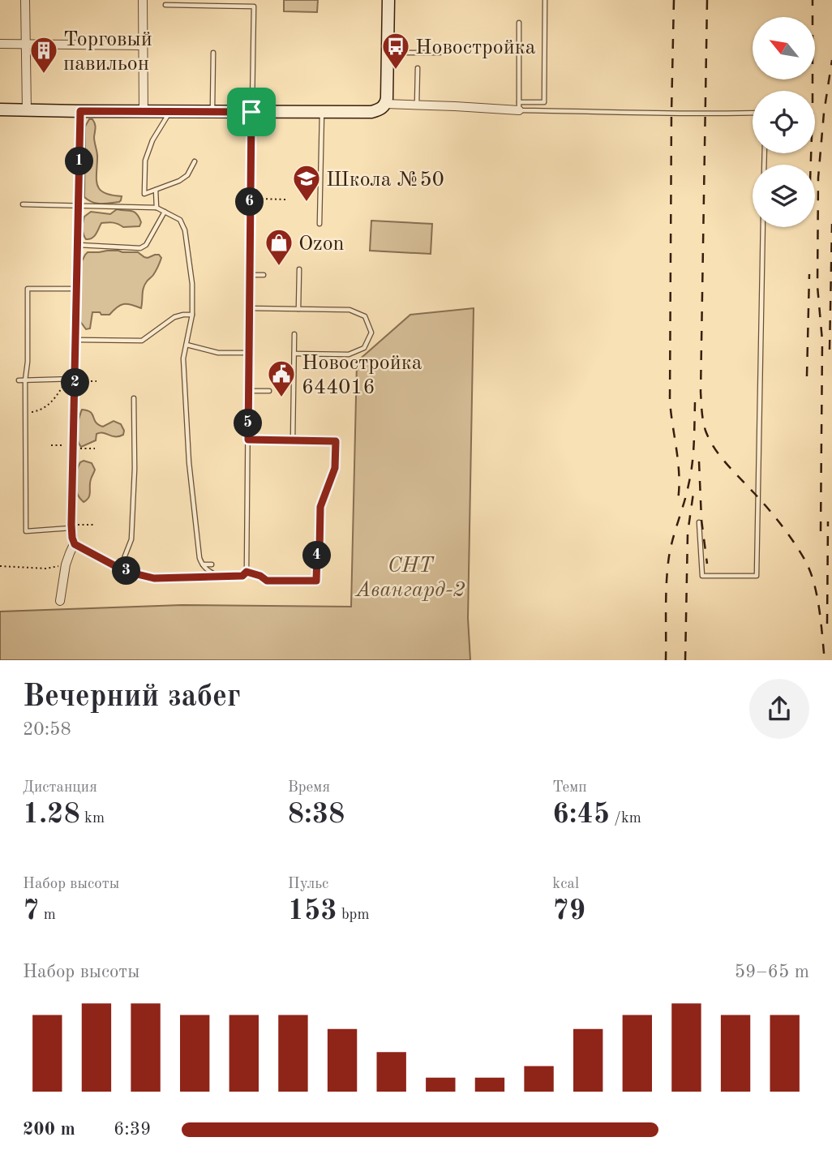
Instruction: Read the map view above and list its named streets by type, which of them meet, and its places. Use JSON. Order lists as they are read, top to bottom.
{
  "parks": ["СНТ Авангард-2"],
  "places": {
    "bus stop": ["Новостройка"],
    "building": ["Торговый павильон"],
    "school or university": ["Школа №50"],
    "shop": ["Ozon"],
    "public building": ["Новостройка 644016"]
  },
  "north": "top left",
  "page": {
    "pins": [
      "1",
      "6",
      "2",
      "5",
      "4",
      "3"
    ],
    "heading": ["Вечерний забег", "20:58"],
    "stats": [
      ["Дистанция", "1.28 km"],
      ["Время", "8:38"],
      ["Темп", "6:45 /km"],
      ["Набор высоты", "7 m"],
      ["Пульс", "153 bpm"],
      ["kcal", "79"]
    ],
    "chart": ["Набор высоты", "59–65 m"],
    "list": [
      {
        "name": "200 m",
        "note": "6:39"
      }
    ]
  }
}
